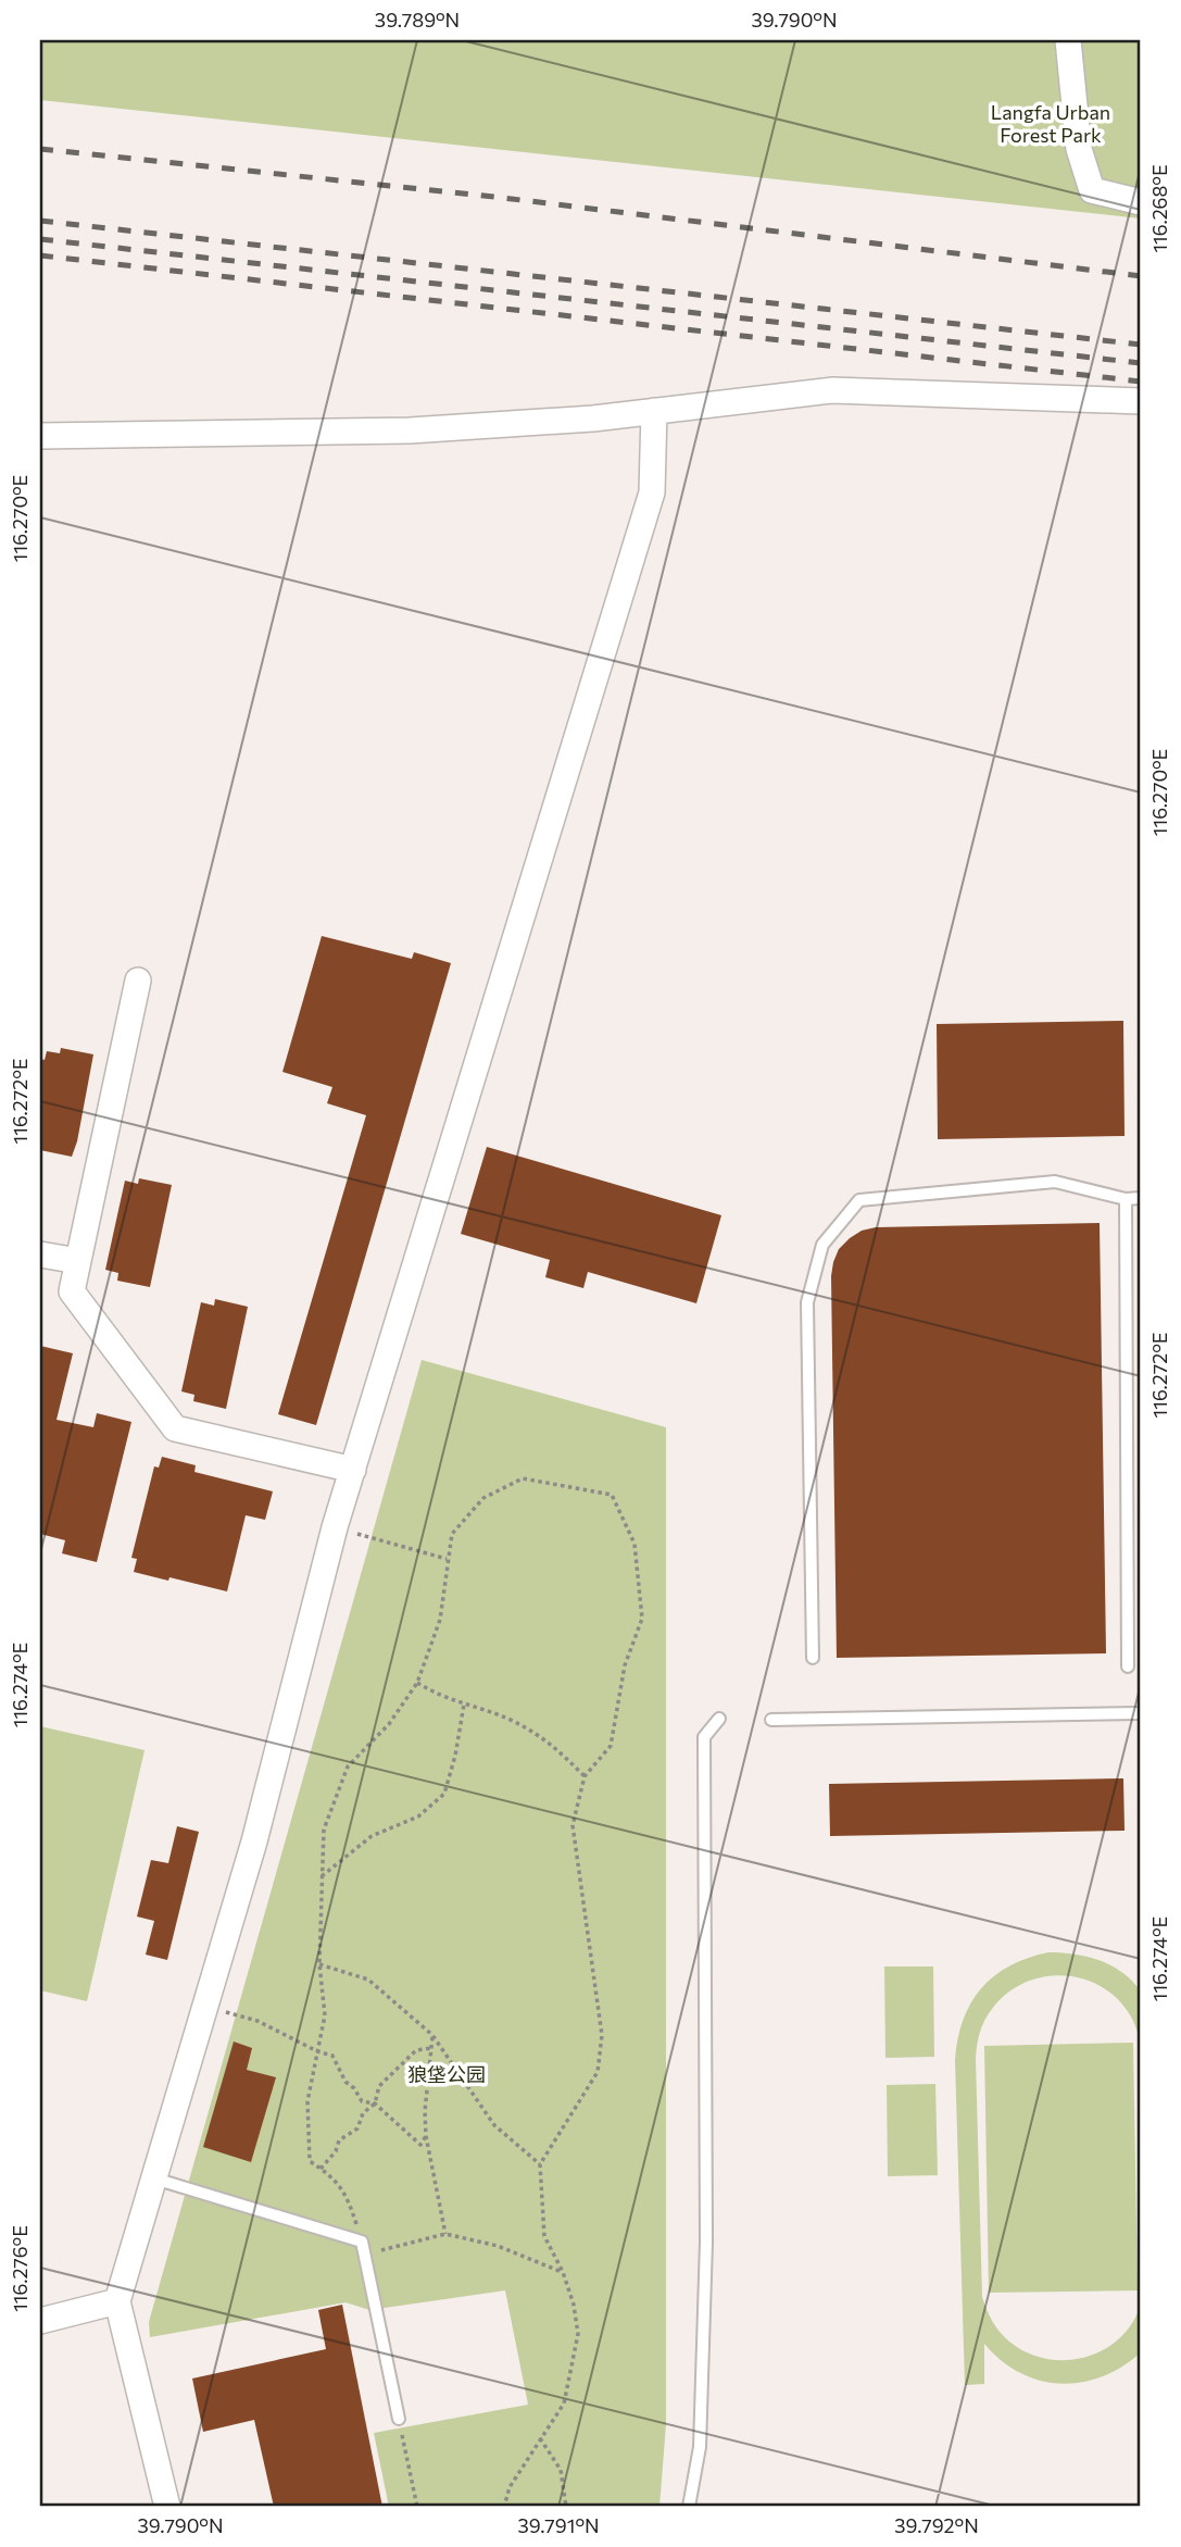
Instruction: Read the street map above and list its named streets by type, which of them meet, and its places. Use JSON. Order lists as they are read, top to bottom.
{
  "parks": ["Langfa Urban Forest Park", "狼垡公园"],
  "coordinates": [
    "39.789°N",
    "39.790°N",
    "116.268°E",
    "116.270°E",
    "116.272°E",
    "116.274°E",
    "116.276°E",
    "39.791°N",
    "39.792°N"
  ]
}
